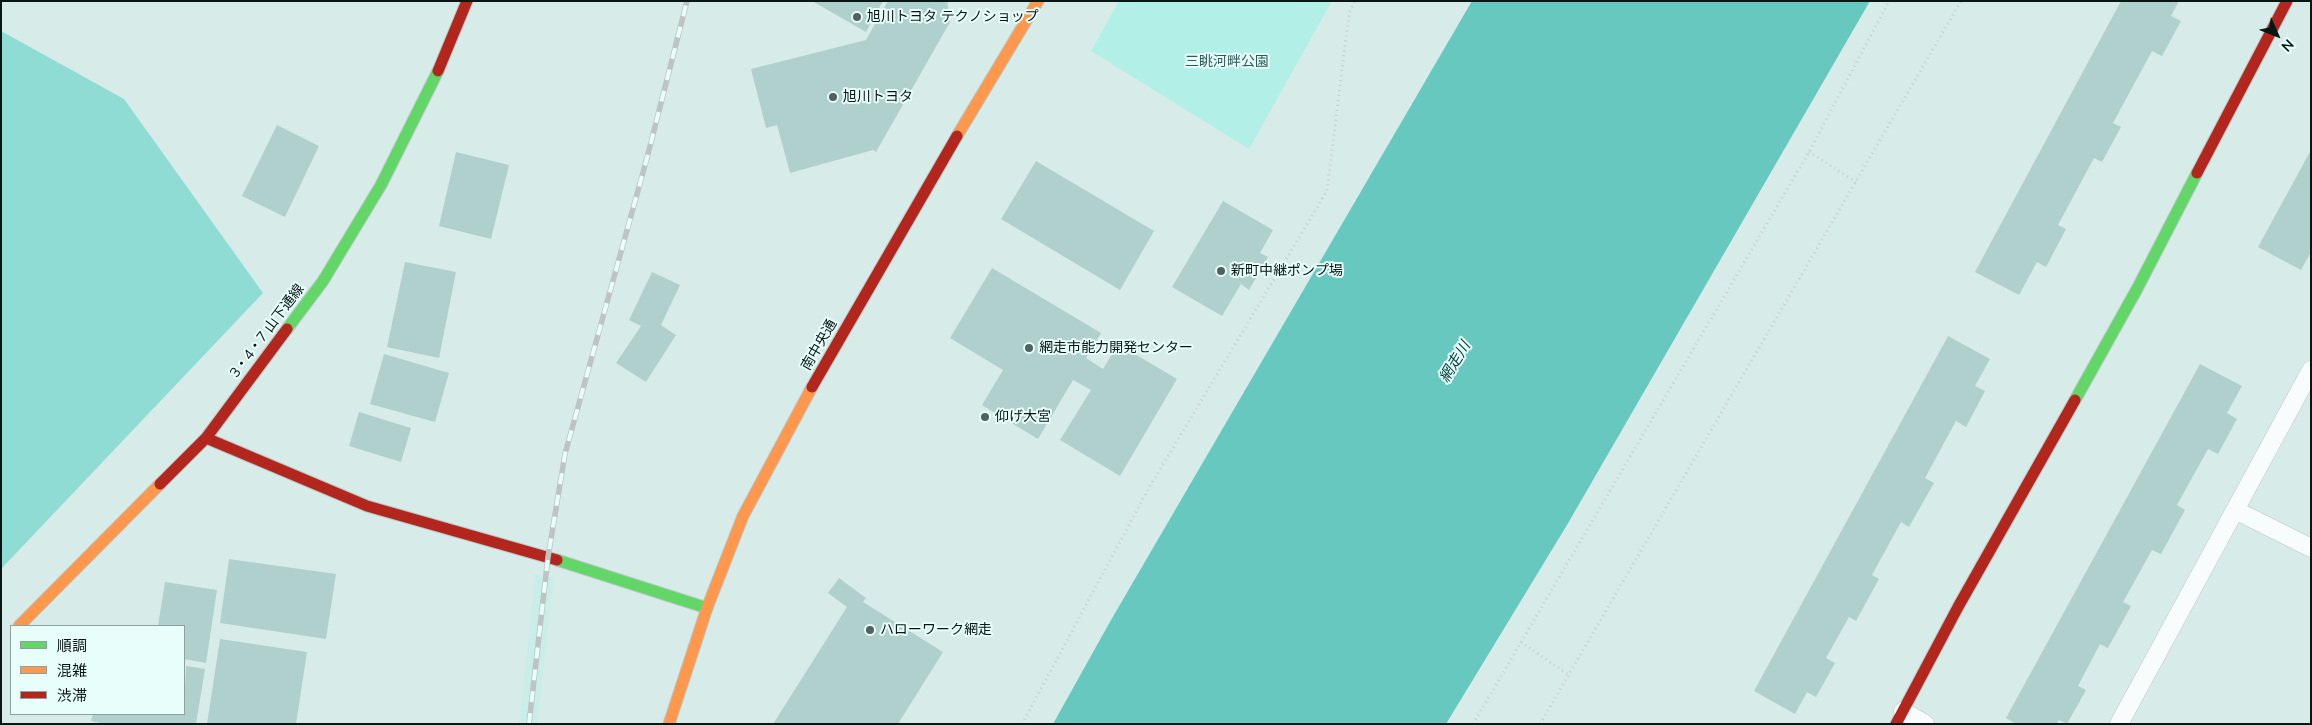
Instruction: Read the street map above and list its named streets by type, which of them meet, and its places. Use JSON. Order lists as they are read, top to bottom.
{
  "streets": {
    "main road": ["3・4・7 山下通線", "南中央通"]
  },
  "water": ["網走川"],
  "parks": ["三眺河畔公園"],
  "places": [
    "旭川トヨタ テクノショップ",
    "旭川トヨタ",
    "新町中継ポンプ場",
    "網走市能力開発センター",
    "仰げ大宮",
    "ハローワーク網走"
  ],
  "legend": ["順調", "混雑", "渋滞"],
  "north": "bottom right"
}
